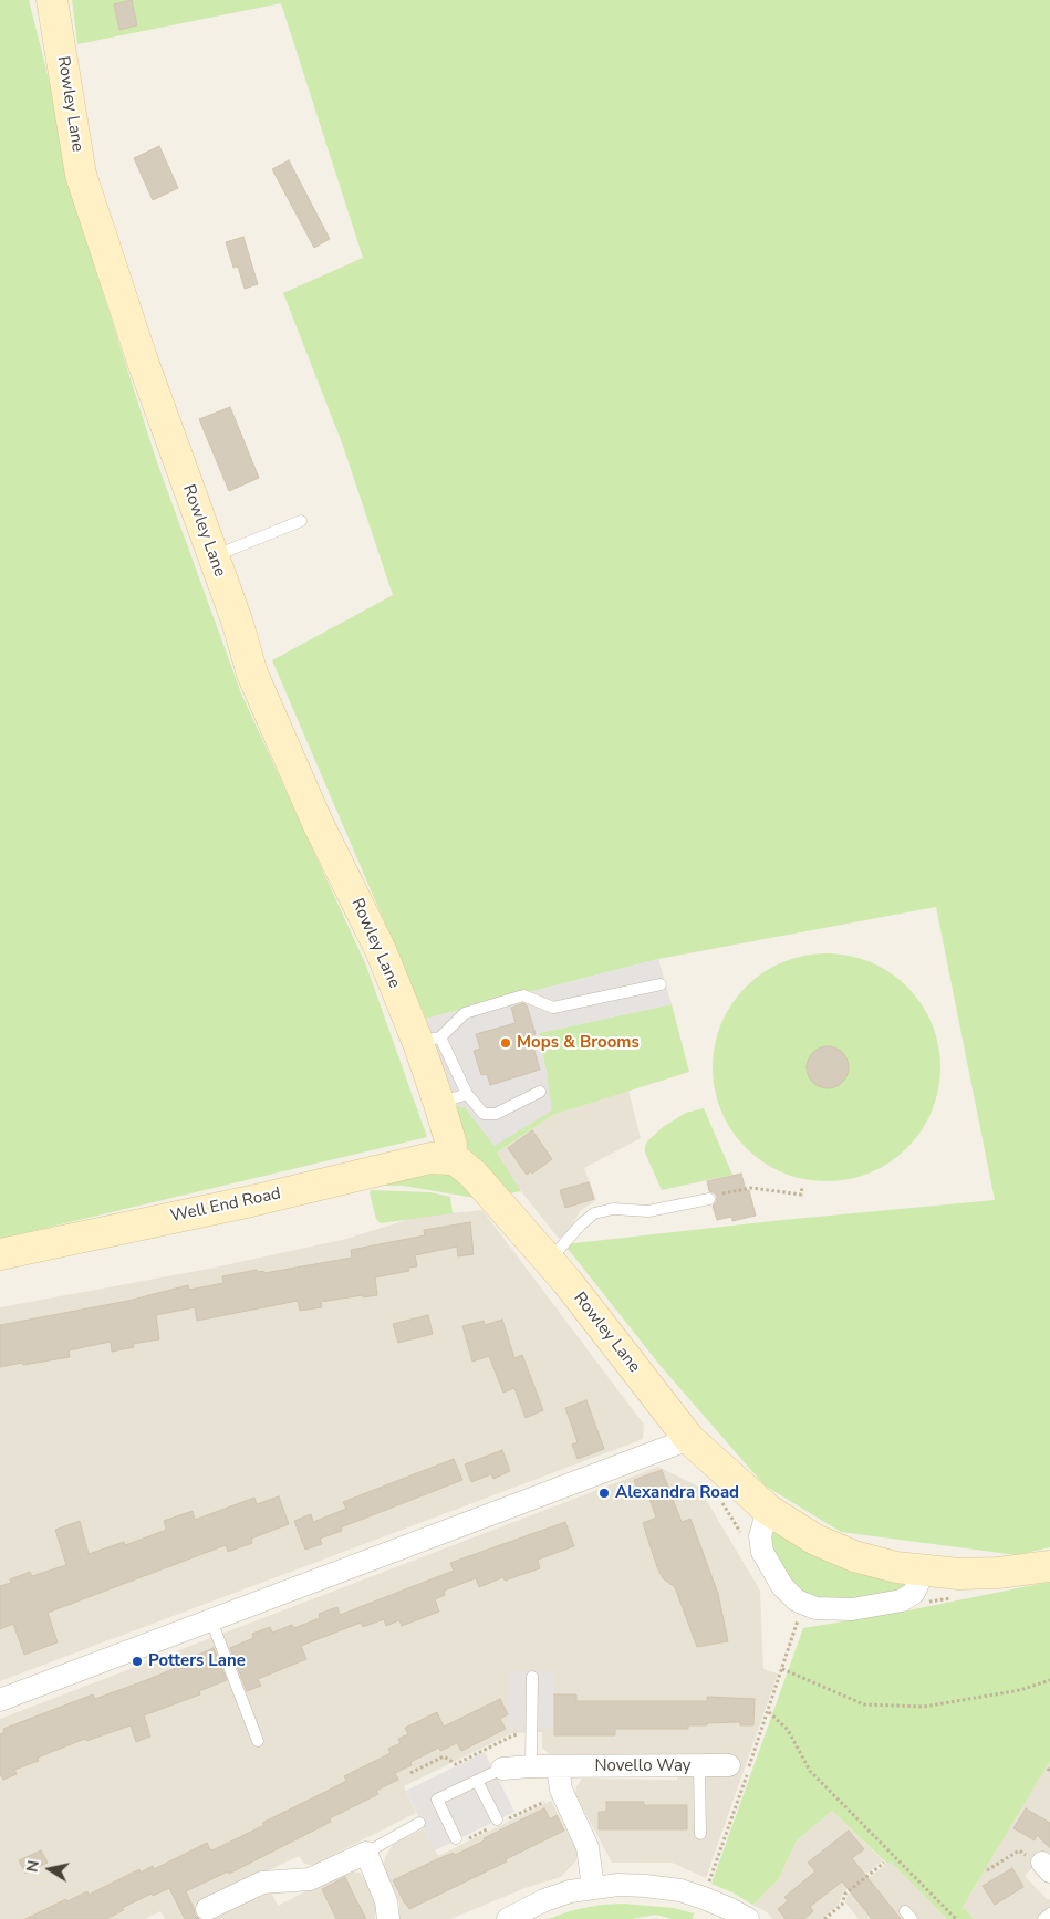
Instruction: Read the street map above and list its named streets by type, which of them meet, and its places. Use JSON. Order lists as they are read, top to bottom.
{
  "streets": {
    "street": ["Rowley Lane", "Well End Road", "Novello Way"]
  },
  "crossings": [
    ["Rowley Lane", "Well End Road"]
  ],
  "places": ["Mops & Brooms", "Alexandra Road", "Potters Lane"],
  "north": "left"
}
